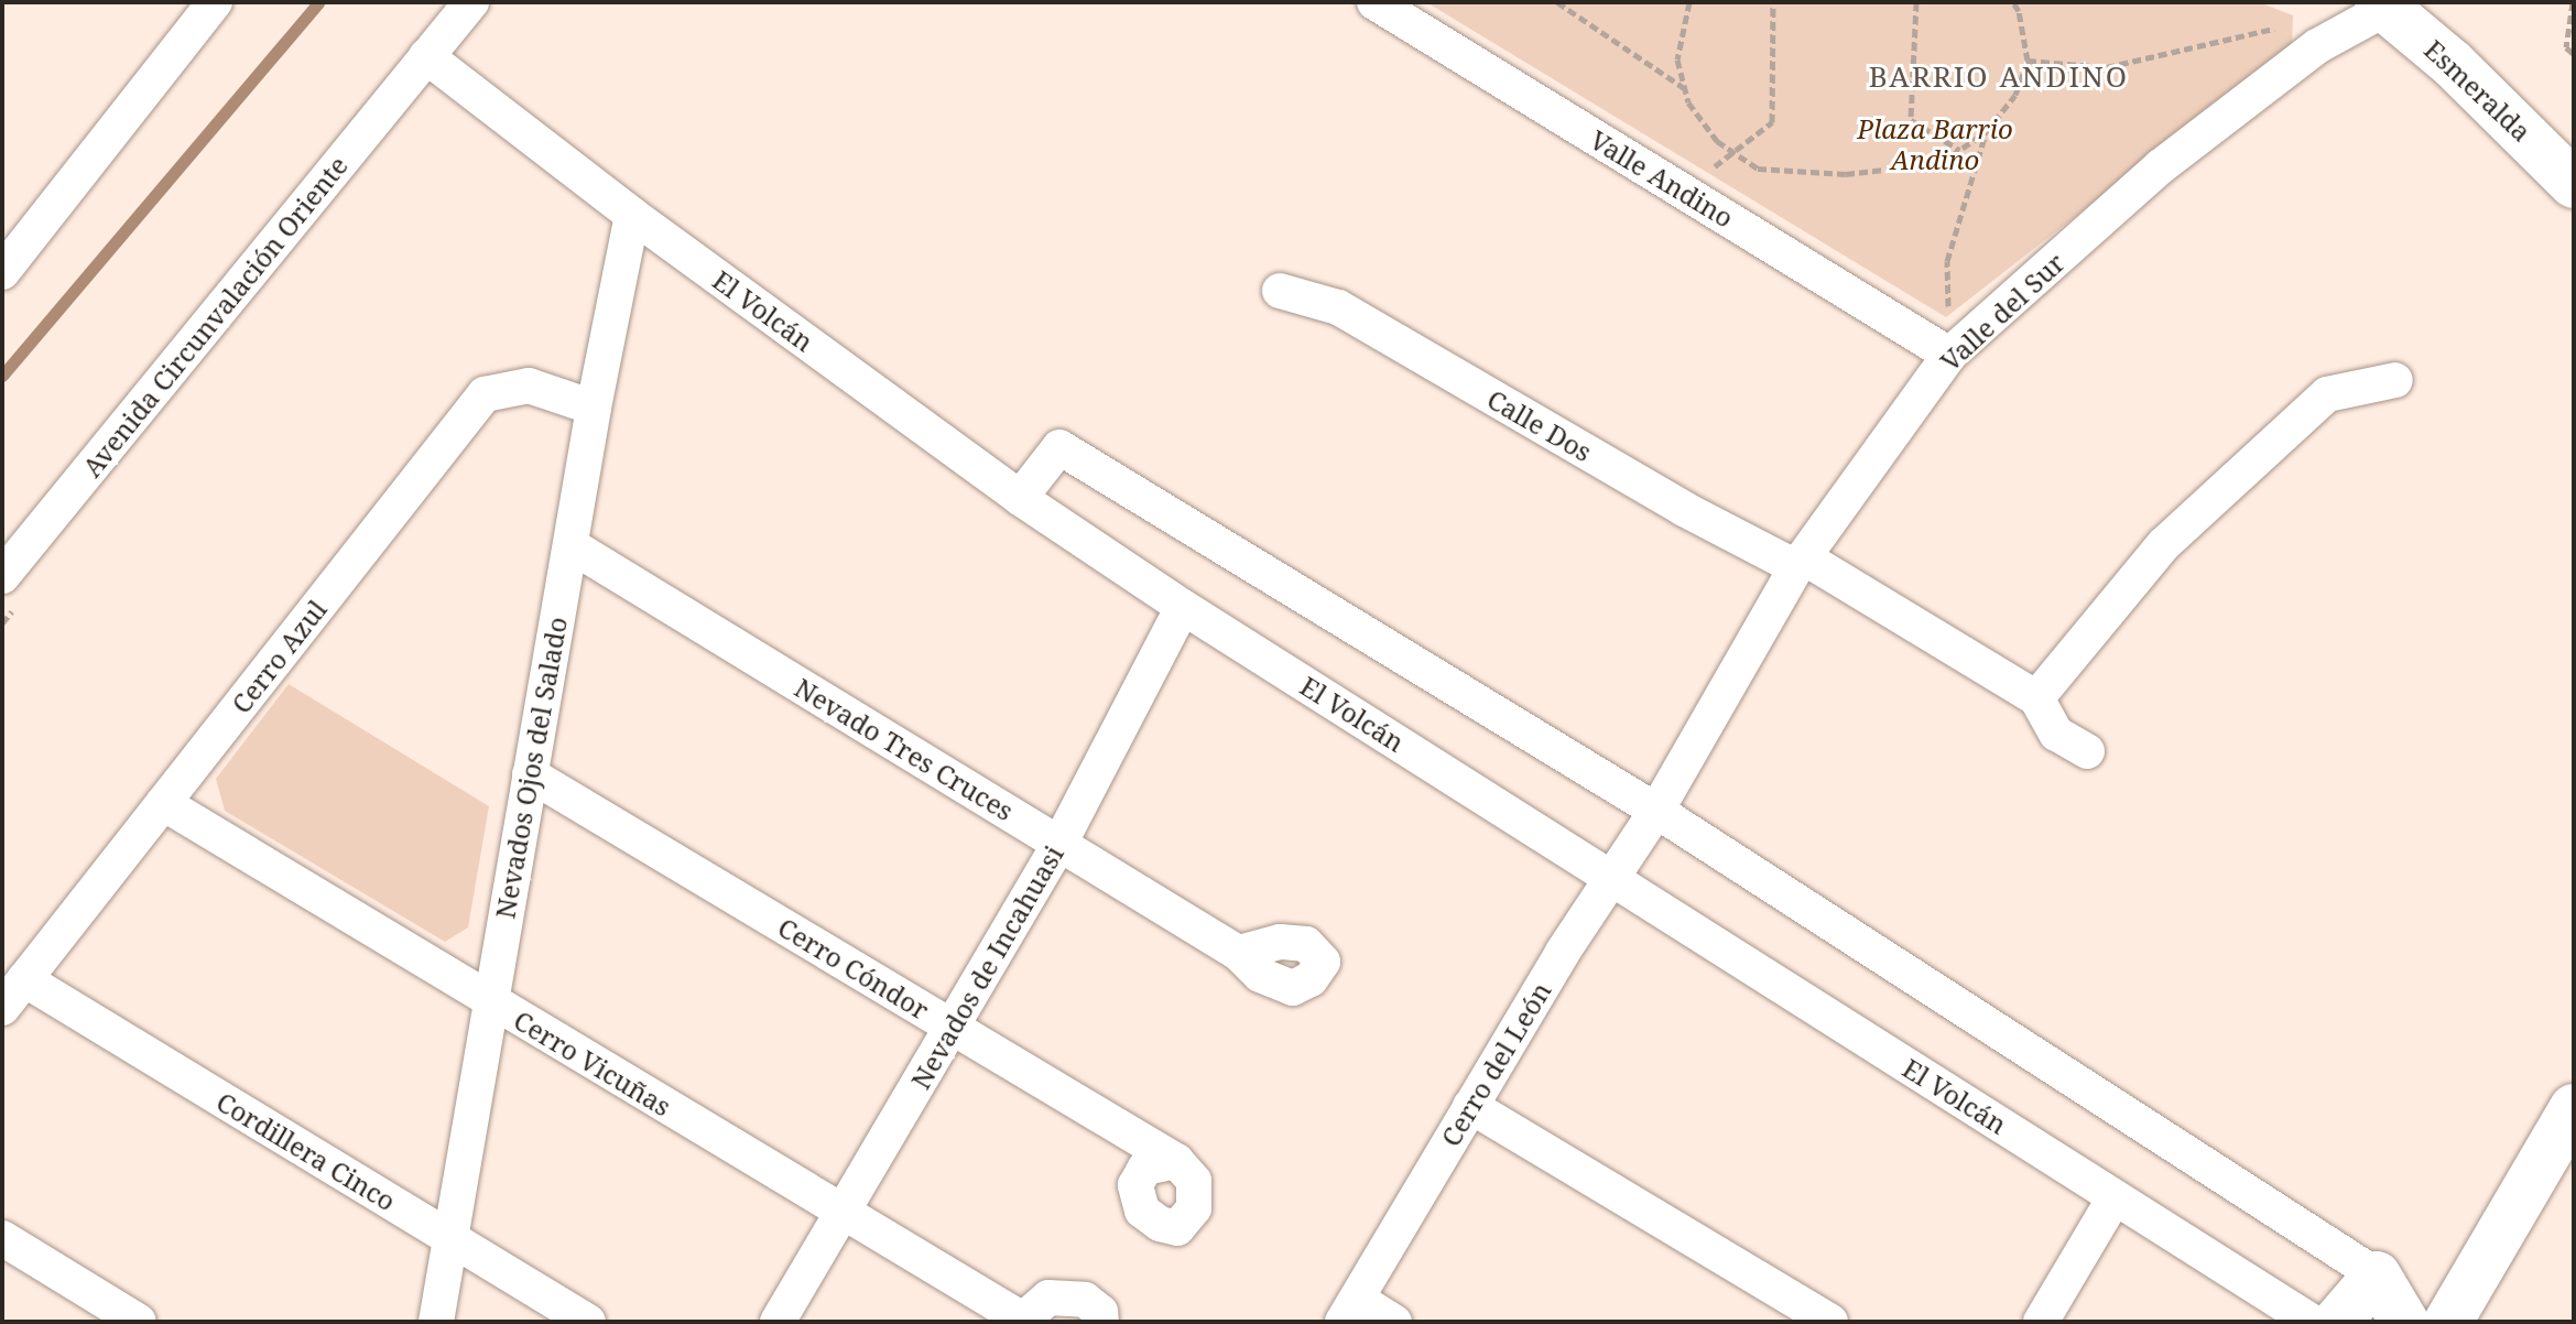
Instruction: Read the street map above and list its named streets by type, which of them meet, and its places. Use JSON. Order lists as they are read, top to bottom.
{
  "streets": {
    "street": [
      "Esmeralda",
      "Valle Andino",
      "El Volcán",
      "Valle del Sur",
      "Avenida Circunvalación Oriente",
      "Calle Dos",
      "Cerro Azul",
      "Nevado Tres Cruces",
      "Nevados Ojos del Salado",
      "Nevados de Incahuasi",
      "Cerro Cóndor",
      "Cerro Vicuñas",
      "Cerro del León",
      "Cordillera Cinco"
    ]
  },
  "crossings": [
    ["Esmeralda", "Valle del Sur"],
    ["Valle Andino", "Valle del Sur"],
    ["El Volcán", "Avenida Circunvalación Oriente"],
    ["El Volcán", "Nevados Ojos del Salado"],
    ["El Volcán", "Nevados de Incahuasi"],
    ["El Volcán", "Cerro del León"],
    ["Valle del Sur", "Calle Dos"],
    ["Valle del Sur", "Cerro del León"],
    ["Cerro Azul", "Nevados Ojos del Salado"],
    ["Cerro Azul", "Cerro Vicuñas"],
    ["Cerro Azul", "Cordillera Cinco"],
    ["Nevado Tres Cruces", "Nevados Ojos del Salado"],
    ["Nevado Tres Cruces", "Nevados de Incahuasi"],
    ["Nevados Ojos del Salado", "Cerro Cóndor"],
    ["Nevados Ojos del Salado", "Cerro Vicuñas"],
    ["Nevados Ojos del Salado", "Cordillera Cinco"],
    ["Nevados de Incahuasi", "Cerro Cóndor"],
    ["Nevados de Incahuasi", "Cerro Vicuñas"]
  ],
  "districts": ["BARRIO ANDINO"],
  "parks": ["Plaza Barrio Andino"]
}
